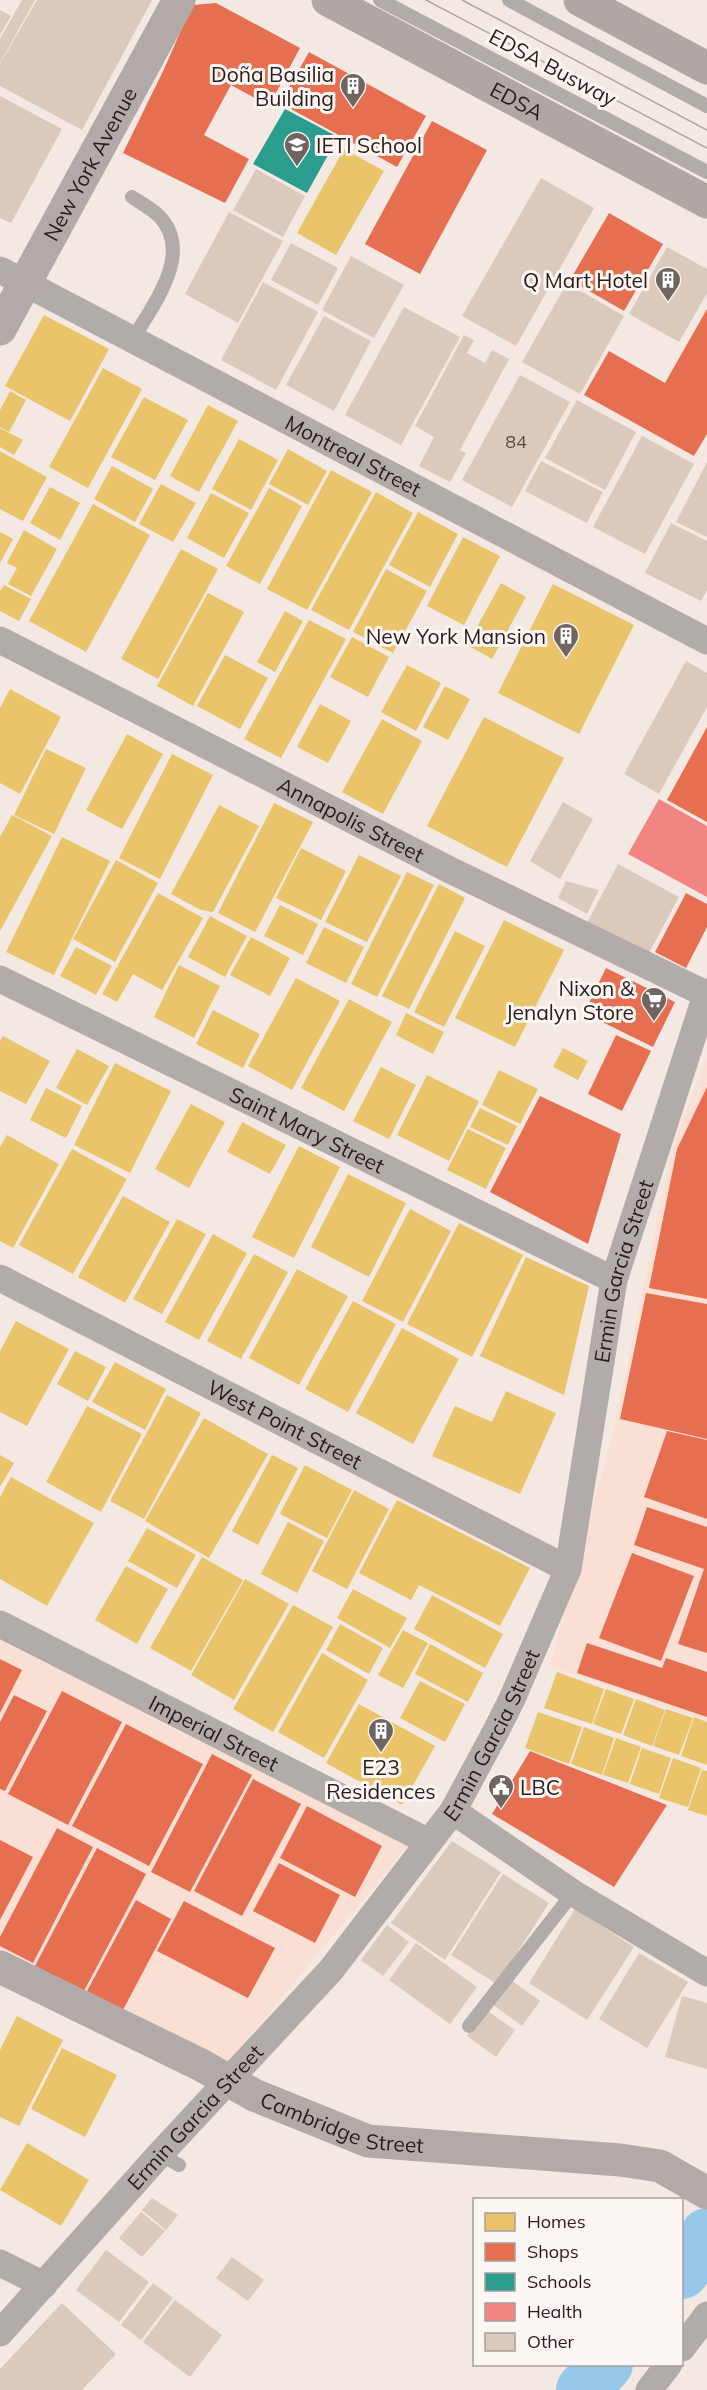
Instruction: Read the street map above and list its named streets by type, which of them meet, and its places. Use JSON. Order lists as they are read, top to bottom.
{
  "streets": {
    "highway": ["EDSA"],
    "street": [
      "New York Avenue",
      "Montreal Street",
      "Annapolis Street",
      "Saint Mary Street",
      "Ermin Garcia Street",
      "West Point Street",
      "Imperial Street",
      "Cambridge Street"
    ],
    "lane": ["EDSA Busway"]
  },
  "crossings": [
    ["New York Avenue", "Montreal Street"],
    ["Annapolis Street", "Ermin Garcia Street"],
    ["Saint Mary Street", "Ermin Garcia Street"],
    ["Ermin Garcia Street", "West Point Street"],
    ["Ermin Garcia Street", "Imperial Street"],
    ["Ermin Garcia Street", "Cambridge Street"]
  ],
  "places": {
    "building": [
      "Doña Basilia Building",
      "Q Mart Hotel",
      "New York Mansion",
      "E23 Residences"
    ],
    "school or university": ["IETI School"],
    "supermarket": ["Nixon & Jenalyn Store"],
    "public building": ["LBC"]
  },
  "house_numbers": ["84"],
  "legend": [
    "Homes",
    "Shops",
    "Schools",
    "Health",
    "Other"
  ]
}
